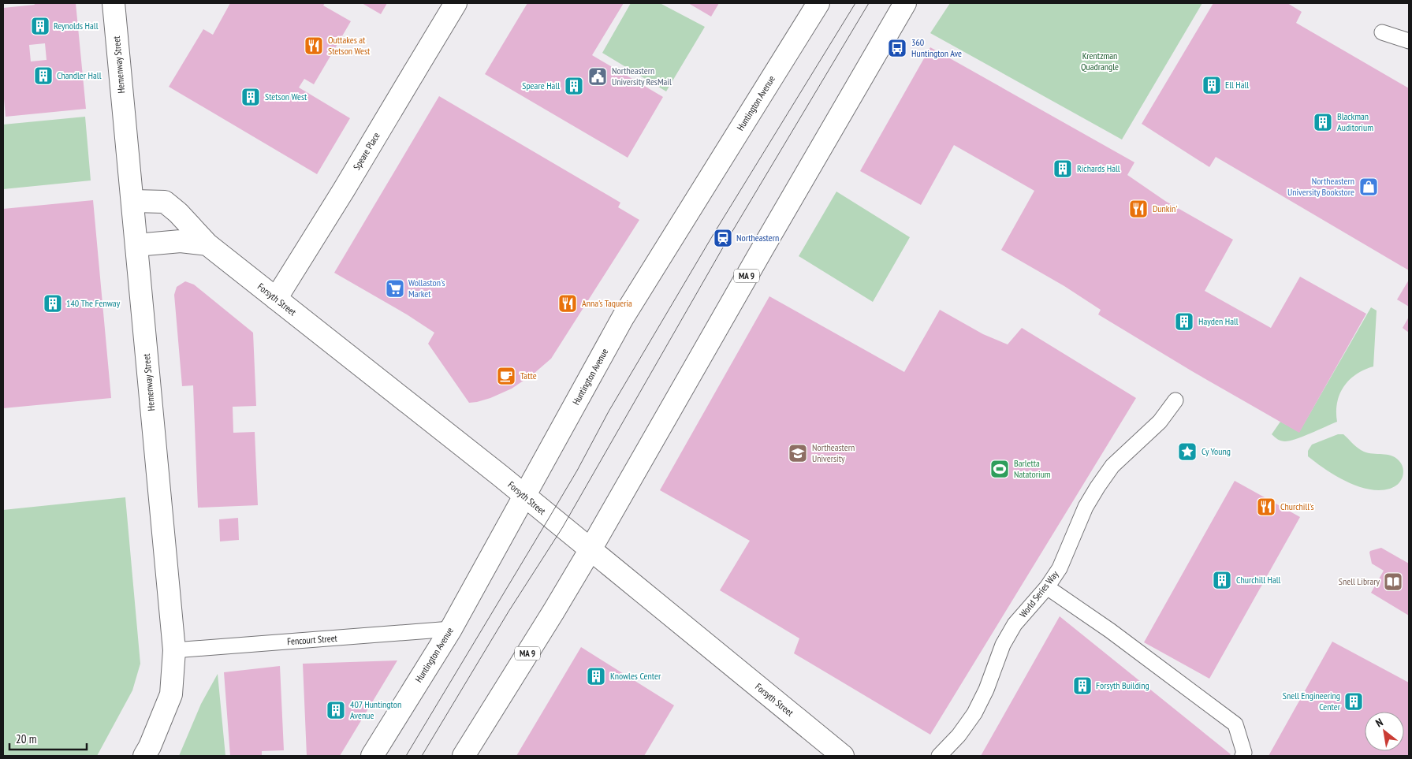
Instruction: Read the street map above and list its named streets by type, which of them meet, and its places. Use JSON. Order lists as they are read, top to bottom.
{
  "streets": {
    "main road": [
      "Hemenway Street",
      "Huntington Avenue",
      "Speare Place",
      "MA 9",
      "Forsyth Street"
    ],
    "lane": ["World Series Way", "Fencourt Street"]
  },
  "crossings": [
    ["Hemenway Street", "Forsyth Street"],
    ["Hemenway Street", "Fencourt Street"],
    ["Huntington Avenue", "Forsyth Street"],
    ["Huntington Avenue", "Fencourt Street"],
    ["Speare Place", "Forsyth Street"],
    ["MA 9", "Forsyth Street"]
  ],
  "parks": ["Krentzman Quadrangle"],
  "places": {
    "building": [
      "Reynolds Hall",
      "Chandler Hall",
      "Ell Hall",
      "Speare Hall",
      "Stetson West",
      "Blackman Auditorium",
      "Richards Hall",
      "140 The Fenway",
      "Hayden Hall",
      "Churchill Hall",
      "Knowles Center",
      "Forsyth Building",
      "Snell Engineering Center",
      "407 Huntington Avenue"
    ],
    "restaurant": [
      "Outtakes at Stetson West",
      "Dunkin'",
      "Anna's Taqueria",
      "Churchill's"
    ],
    "bus stop": ["360 Huntington Ave"],
    "public building": ["Northeastern University ResMail"],
    "shop": ["Northeastern University Bookstore"],
    "station": ["Northeastern"],
    "supermarket": ["Wollaston's Market"],
    "cafe": ["Tatte"],
    "place": ["Cy Young"],
    "school or university": ["Northeastern University"],
    "sports": ["Barletta Natatorium"],
    "library": ["Snell Library"]
  },
  "scale_bar": "20 m",
  "north": "top left"
}
